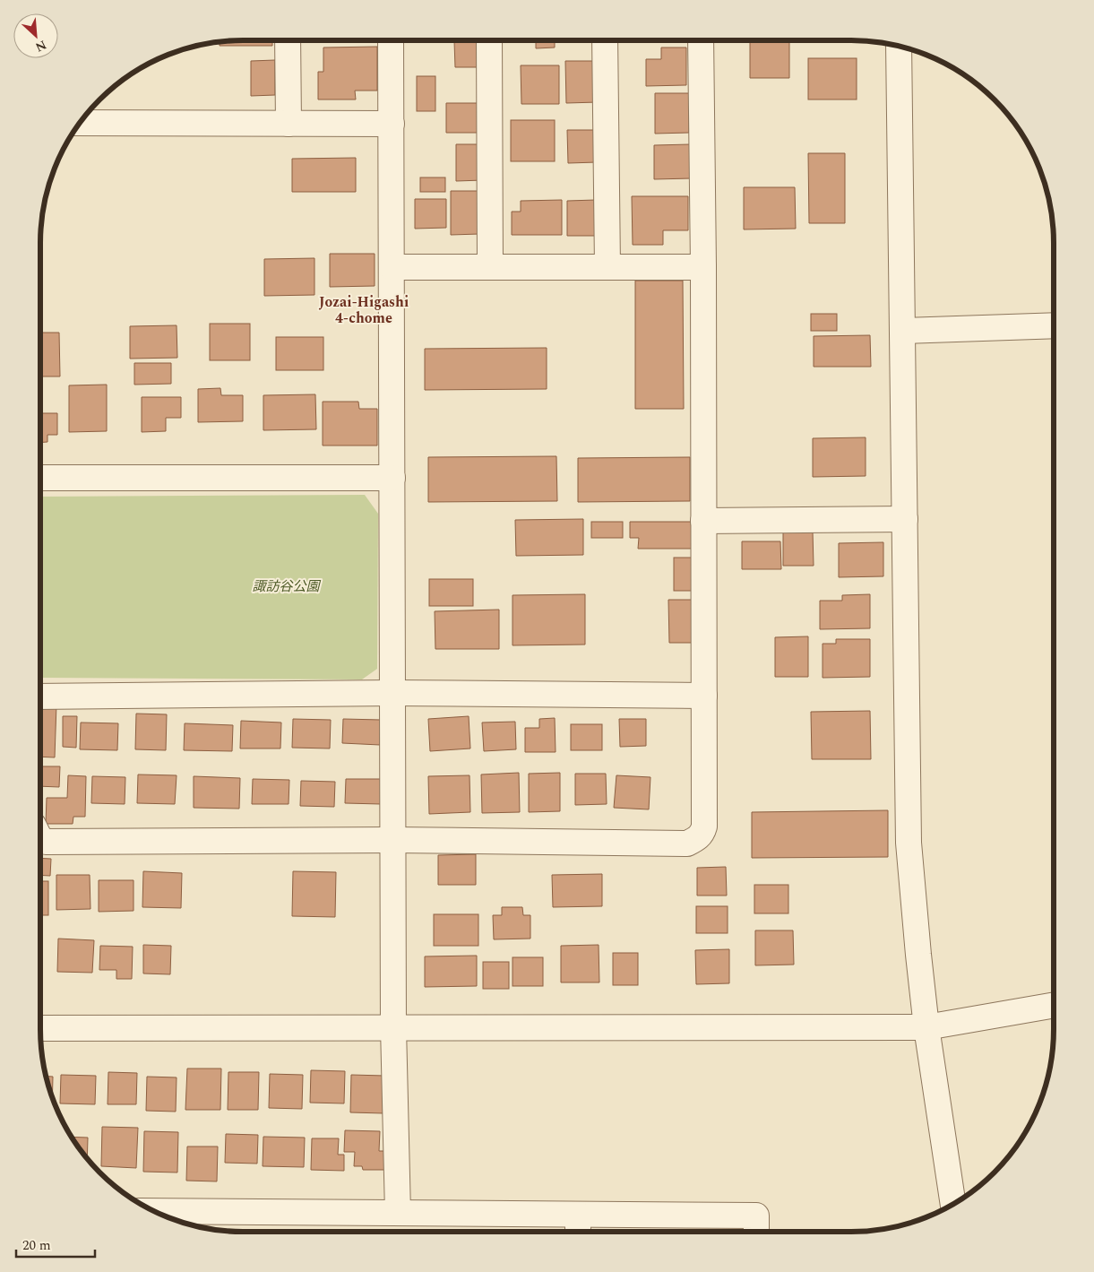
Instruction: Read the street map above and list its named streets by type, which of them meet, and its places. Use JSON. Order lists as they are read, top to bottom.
{
  "districts": ["Jozai-Higashi 4-chome"],
  "parks": ["諏訪谷公園"],
  "scale_bar": "20 m",
  "north": "bottom right"
}
